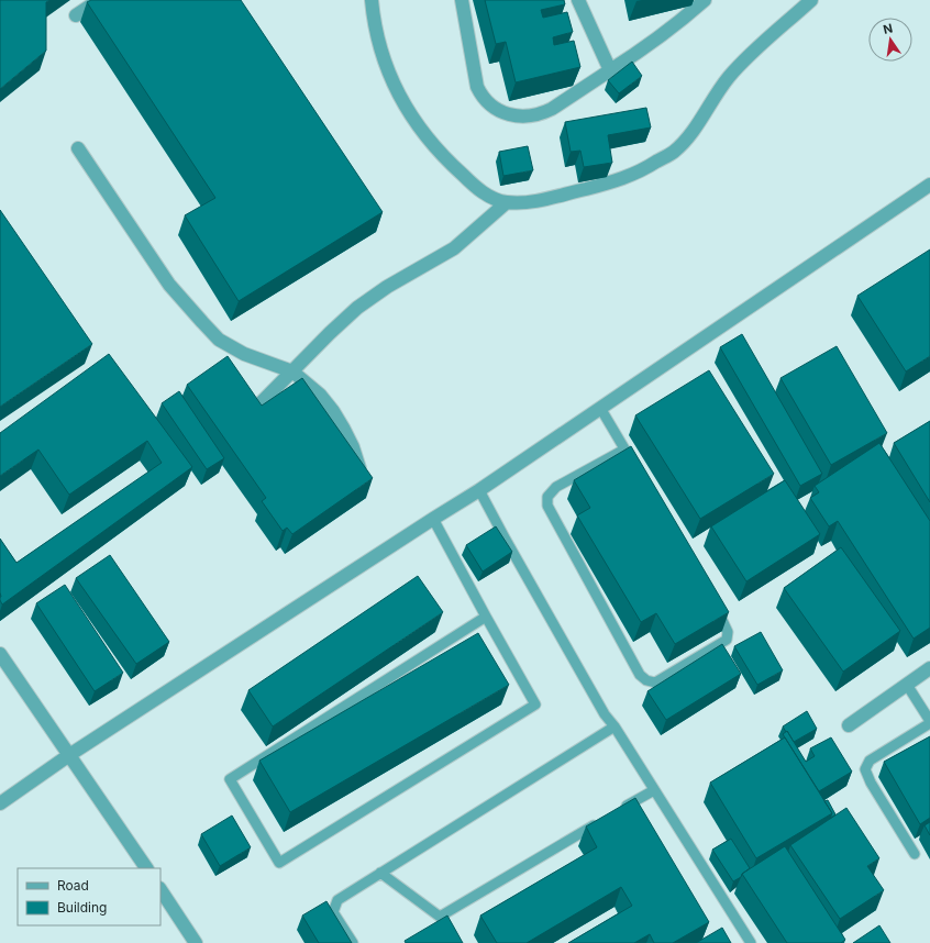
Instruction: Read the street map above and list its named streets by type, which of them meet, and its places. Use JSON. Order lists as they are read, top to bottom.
{
  "legend": ["Road", "Building"],
  "north": "top"
}
